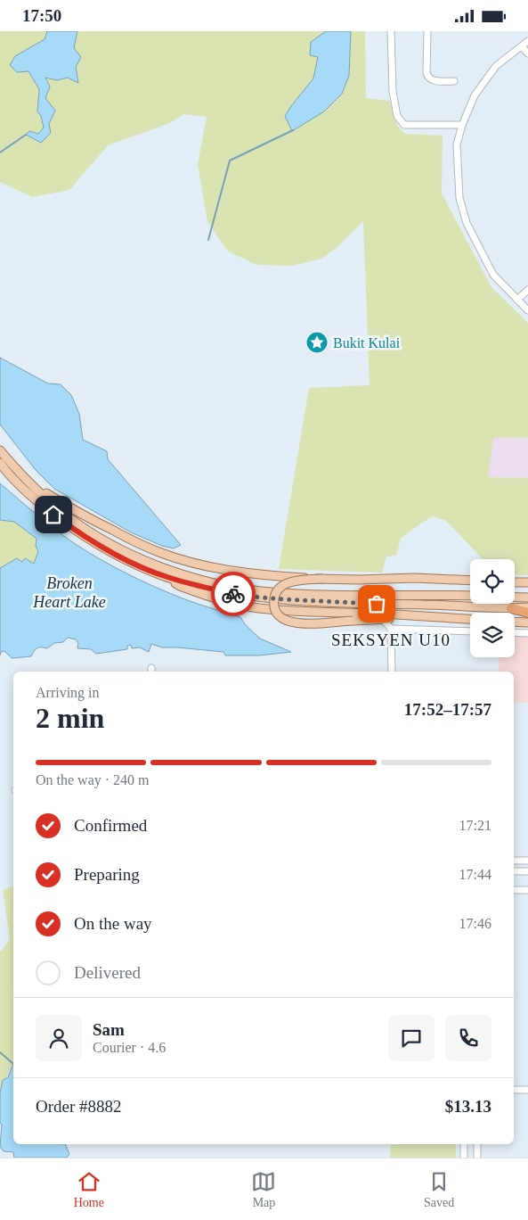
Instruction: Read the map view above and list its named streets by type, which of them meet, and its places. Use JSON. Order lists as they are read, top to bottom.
{
  "districts": ["SEKSYEN U10"],
  "water": ["Broken Heart Lake"],
  "places": {
    "place": ["Bukit Kulai"]
  },
  "page": {
    "status": "17:50",
    "heading": ["2 min", "Arriving in", "17:52–17:57"],
    "panel": [
      "Sam",
      "Courier · 4.6",
      "Order #8882",
      "$13.13"
    ],
    "bar": "On the way · 240 m",
    "list": [
      ["Confirmed", "17:21"],
      ["Preparing", "17:44"],
      ["On the way", "17:46"],
      "Delivered"
    ],
    "tabs": ["Home", "Map", "Saved"]
  }
}
